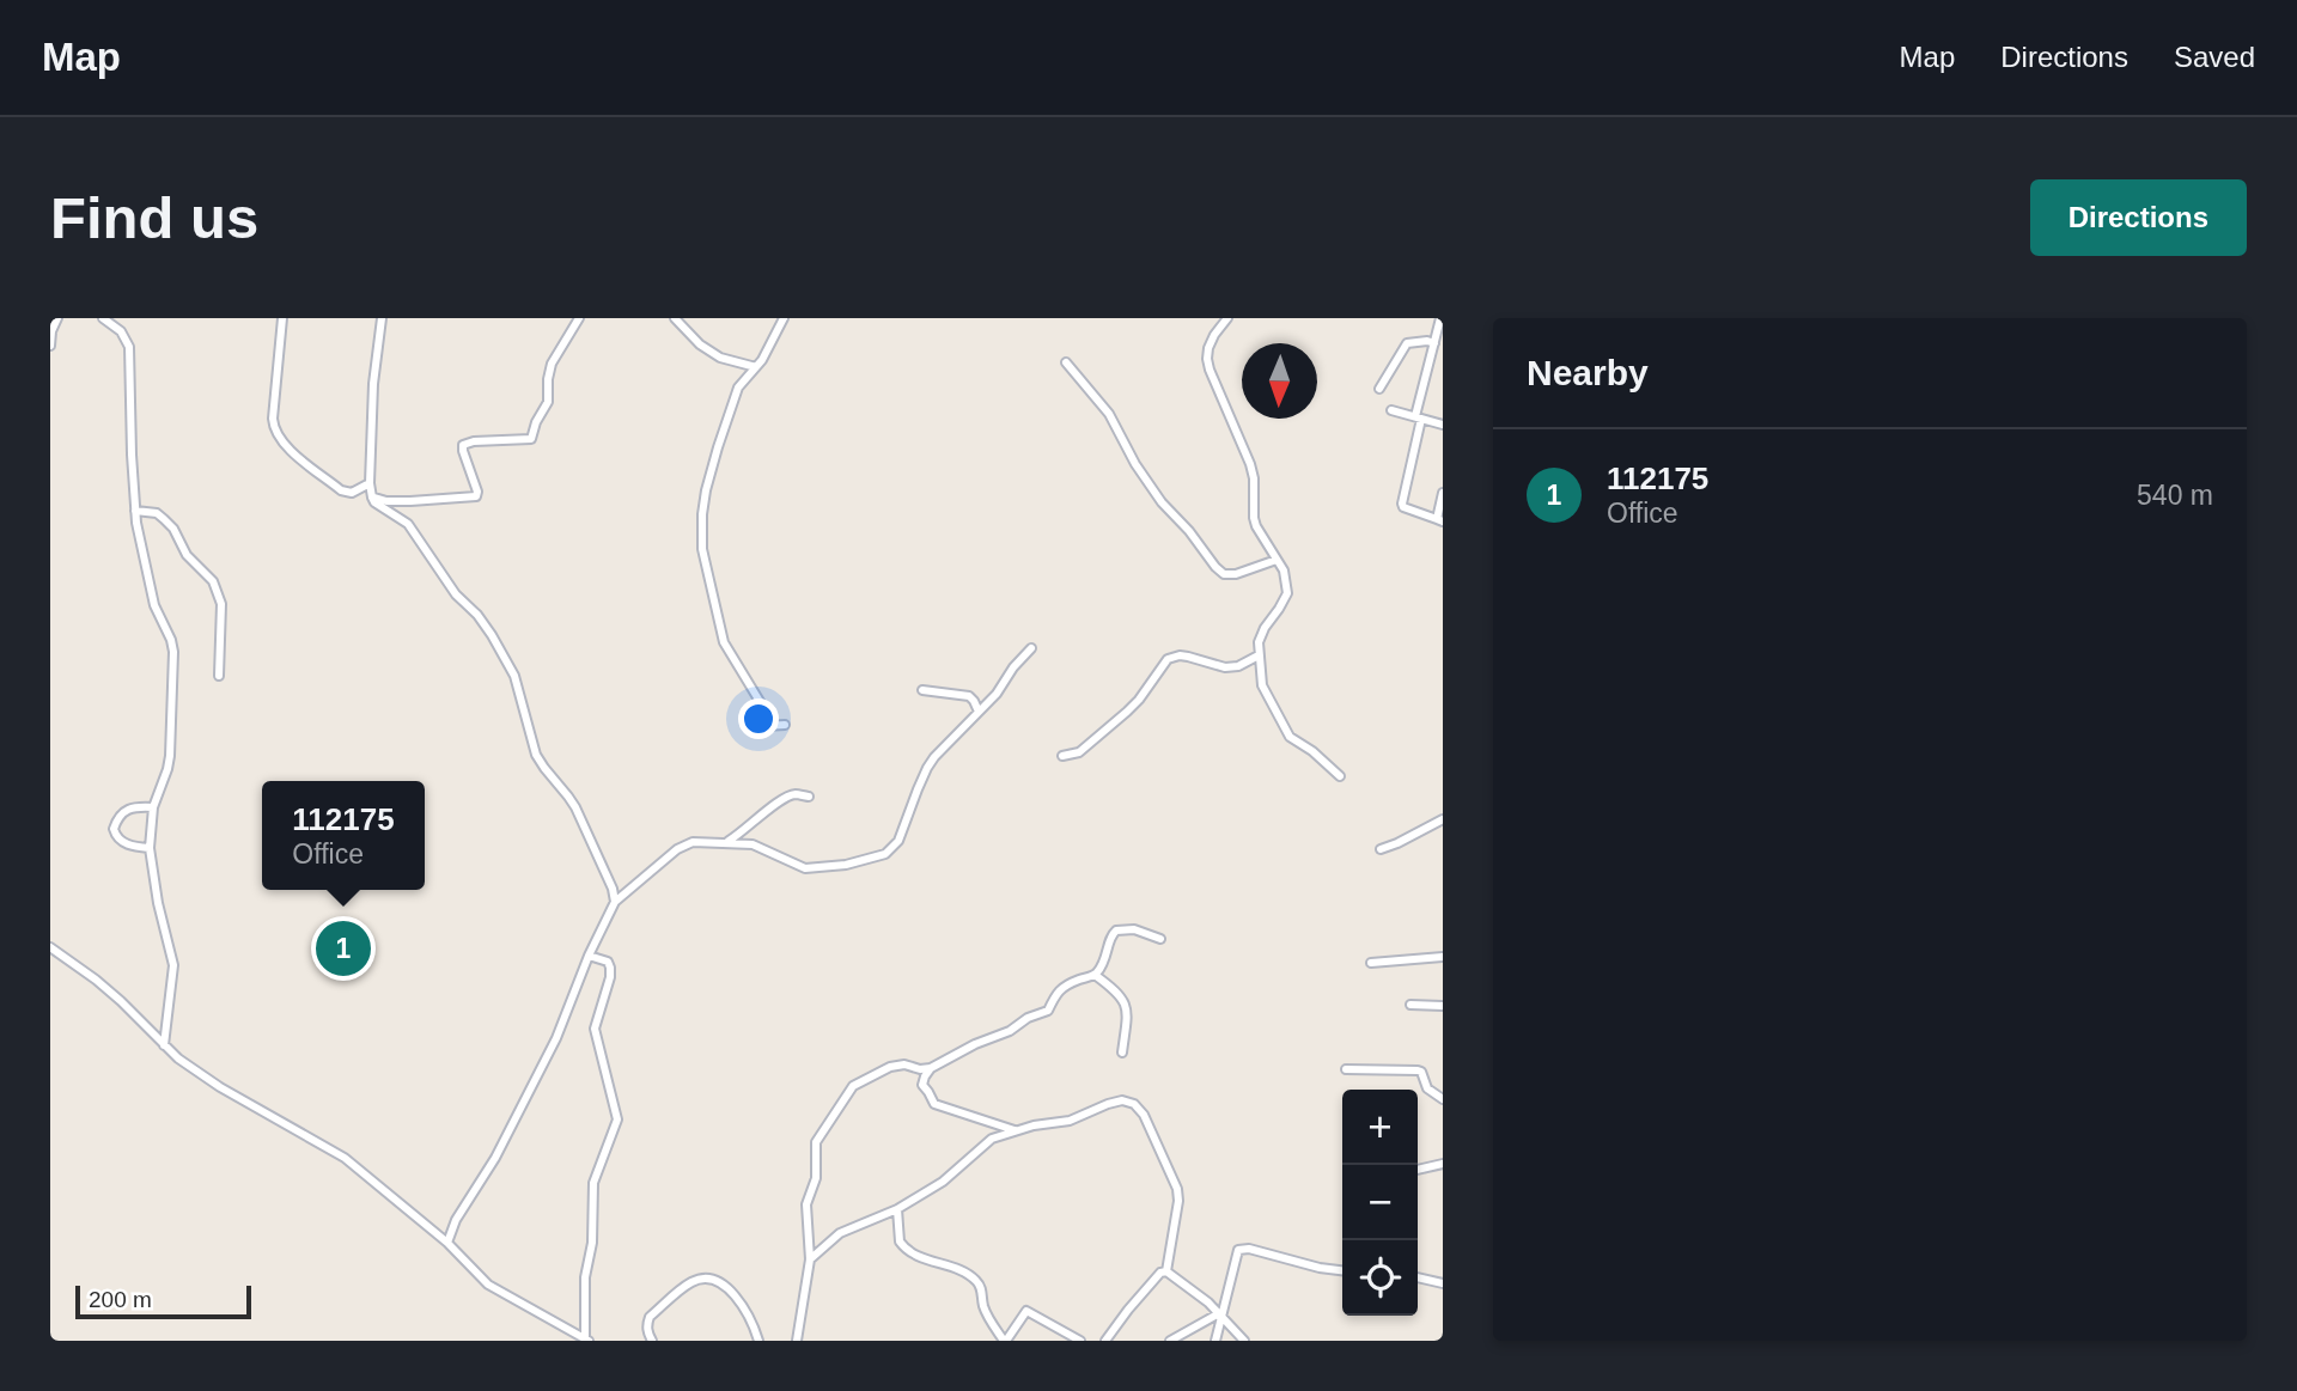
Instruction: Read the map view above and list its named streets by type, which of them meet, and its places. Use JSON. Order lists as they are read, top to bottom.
{
  "scale_bar": "200 m",
  "north": "bottom",
  "page": {
    "header": "Map",
    "nav": ["Map", "Directions", "Saved"],
    "buttons": "Directions",
    "title": "Find us",
    "heading": "Nearby",
    "list": [
      {
        "mark": "1",
        "name": "112175",
        "note": "Office",
        "value": "540 m"
      }
    ],
    "popup": ["112175", "Office"],
    "pins": "1",
    "map_buttons": ["+", "−"],
    "scale": "200 m"
  }
}
